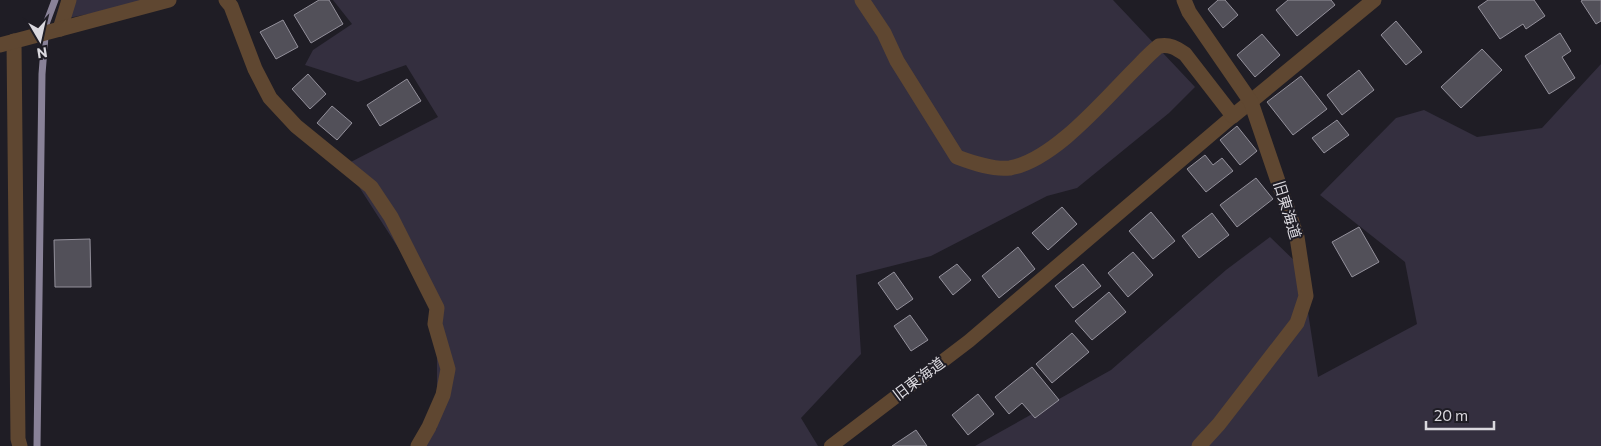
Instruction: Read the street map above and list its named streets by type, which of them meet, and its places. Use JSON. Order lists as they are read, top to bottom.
{
  "streets": {
    "street": ["旧東海道"]
  },
  "scale_bar": "20 m",
  "north": "bottom"
}
